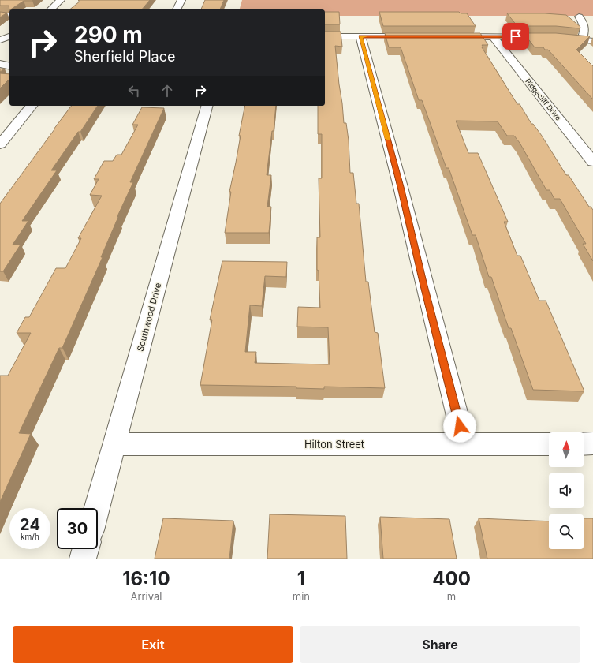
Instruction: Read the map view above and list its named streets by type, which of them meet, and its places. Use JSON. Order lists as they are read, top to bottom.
{
  "streets": {
    "street": ["Ridgecliff Drive", "Southwood Drive", "Hilton Street"]
  },
  "crossings": [
    ["Southwood Drive", "Hilton Street"]
  ],
  "north": "top",
  "page": {
    "turn": ["290 m", "Sherfield Place"],
    "speed": "24 km/h",
    "limit": "30",
    "eta": [
      "16:10",
      "Arrival",
      "1",
      "min",
      "400",
      "m"
    ],
    "buttons": ["Exit", "Share"]
  }
}
